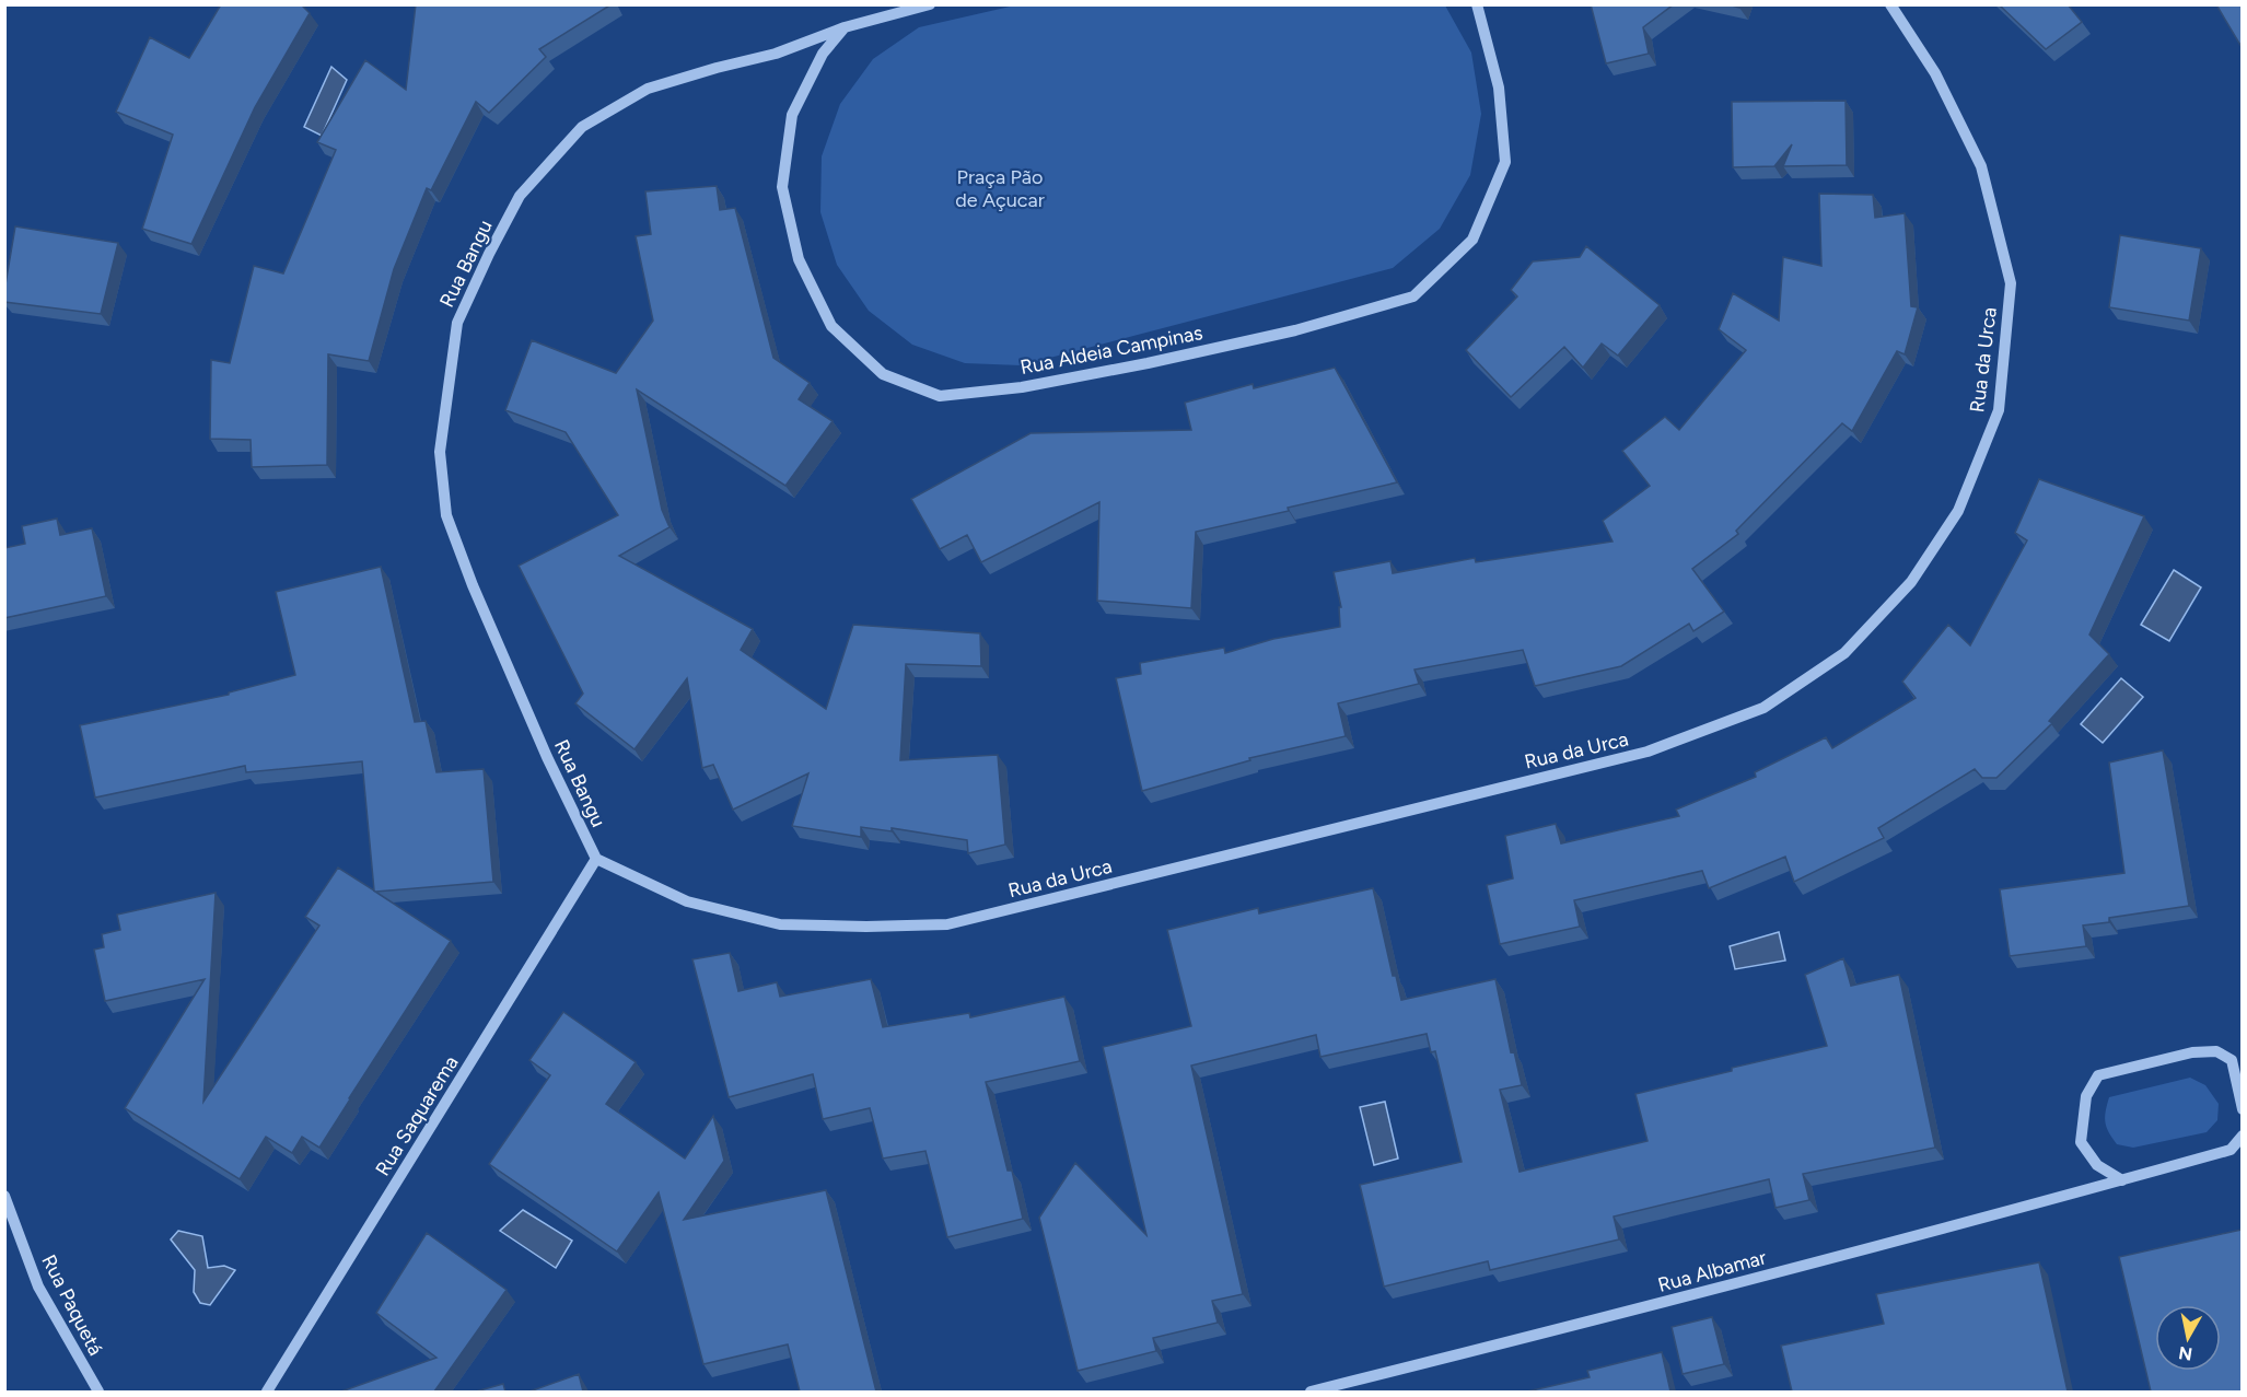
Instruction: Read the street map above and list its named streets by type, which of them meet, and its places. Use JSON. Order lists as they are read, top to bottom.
{
  "streets": {
    "street": [
      "Rua Bangu",
      "Rua Aldeia Campinas",
      "Rua da Urca",
      "Rua Saquarema",
      "Rua Albamar",
      "Rua Paquetá"
    ]
  },
  "crossings": [
    ["Rua Bangu", "Rua Aldeia Campinas"],
    ["Rua Bangu", "Rua da Urca"],
    ["Rua Bangu", "Rua Saquarema"],
    ["Rua da Urca", "Rua Saquarema"]
  ],
  "parks": ["Praça Pão de Açucar"],
  "north": "bottom"
}
